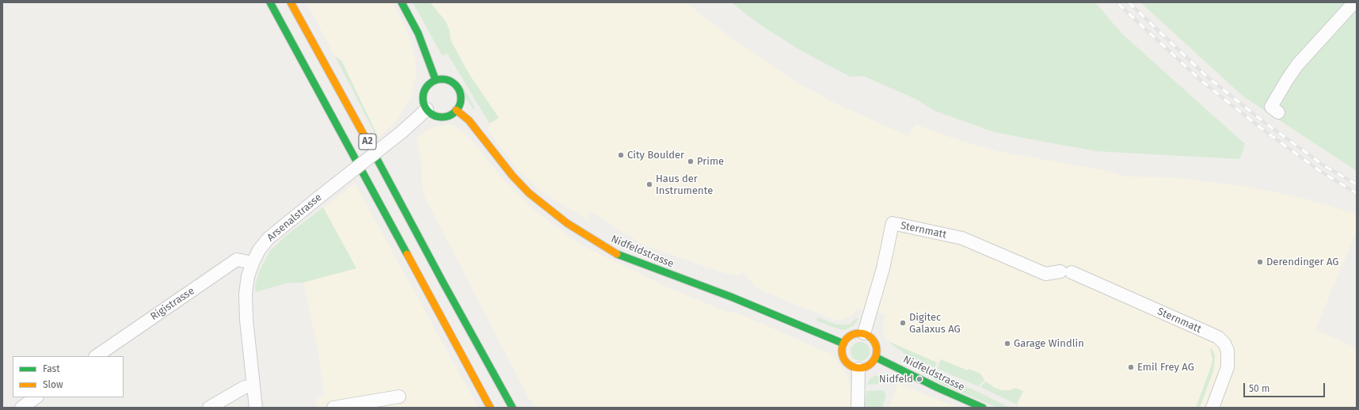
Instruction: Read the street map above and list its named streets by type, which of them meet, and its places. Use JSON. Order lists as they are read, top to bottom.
{
  "streets": {
    "main road": ["A2", "Nidfeldstrasse"],
    "street": ["Arsenalstrasse", "Sternmatt", "Rigistrasse"]
  },
  "crossings": [
    ["Arsenalstrasse", "Nidfeldstrasse"],
    ["Arsenalstrasse", "Rigistrasse"],
    ["Sternmatt", "Nidfeldstrasse"]
  ],
  "places": [
    "City Boulder",
    "Prime",
    "Haus der Instrumente",
    "Derendinger AG",
    "Digitec Galaxus AG",
    "Garage Windlin",
    "Emil Frey AG",
    "Nidfeld"
  ],
  "legend": ["Fast", "Slow"],
  "scale_bar": "50 m"
}
